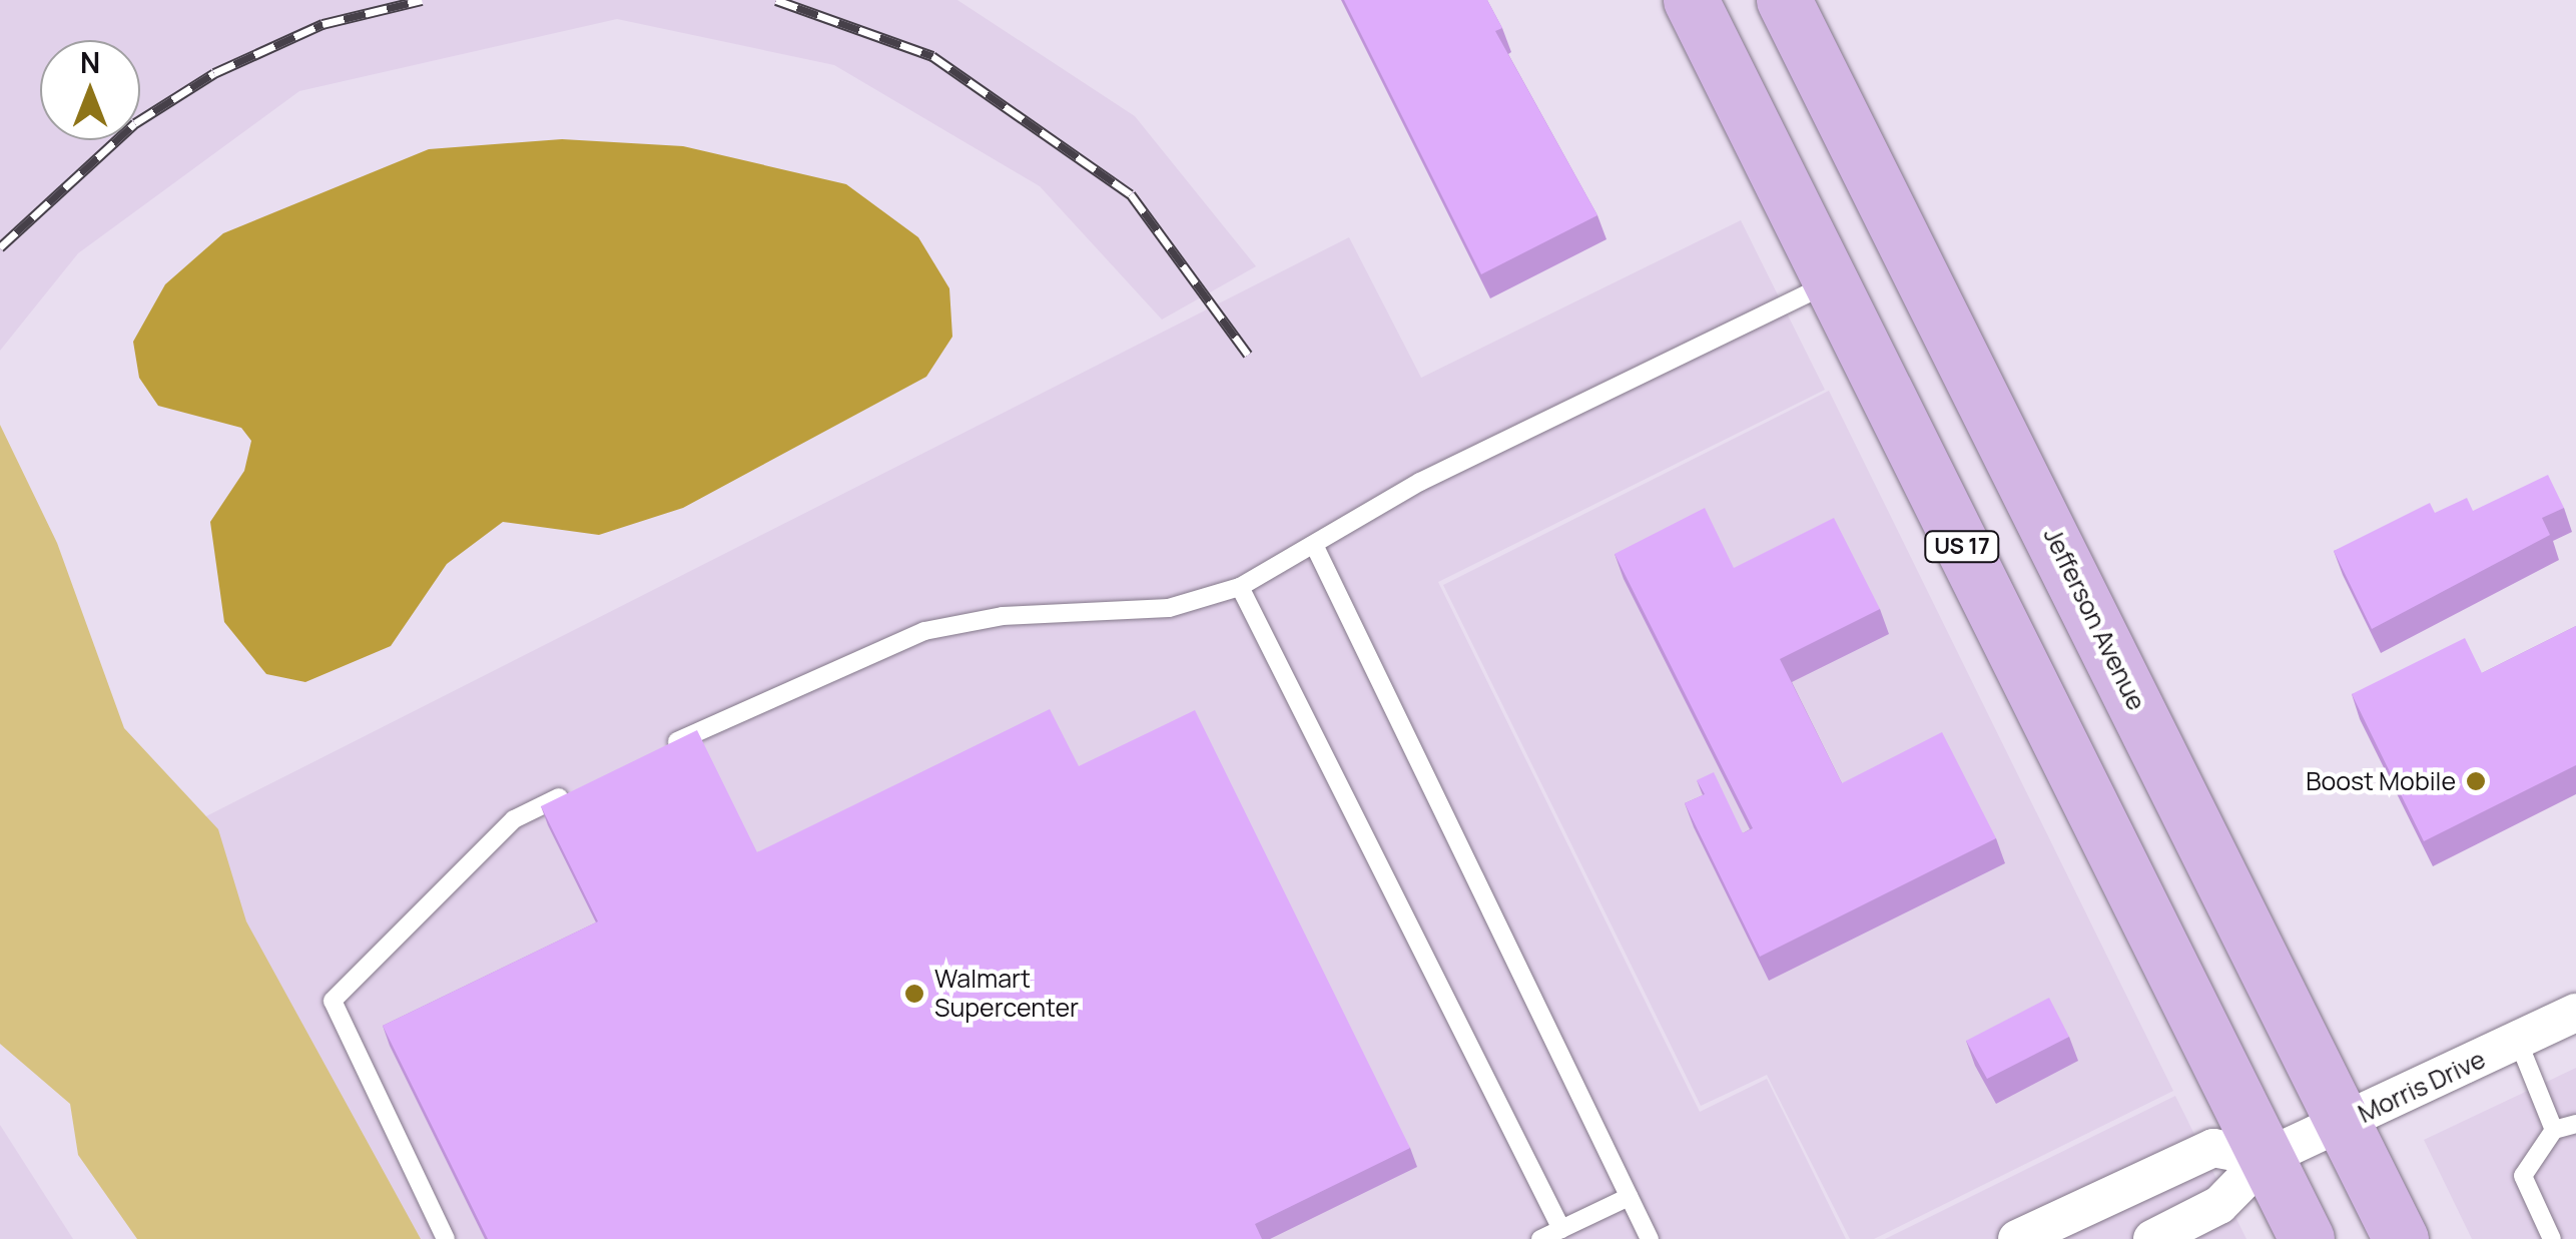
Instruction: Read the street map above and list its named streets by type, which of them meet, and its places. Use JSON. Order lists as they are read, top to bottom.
{
  "streets": {
    "main road": ["US 17", "Jefferson Avenue"],
    "street": ["Morris Drive"]
  },
  "crossings": [
    ["US 17", "Morris Drive"],
    ["Jefferson Avenue", "Morris Drive"]
  ],
  "places": ["Boost Mobile", "Walmart Supercenter"],
  "north": "top"
}
